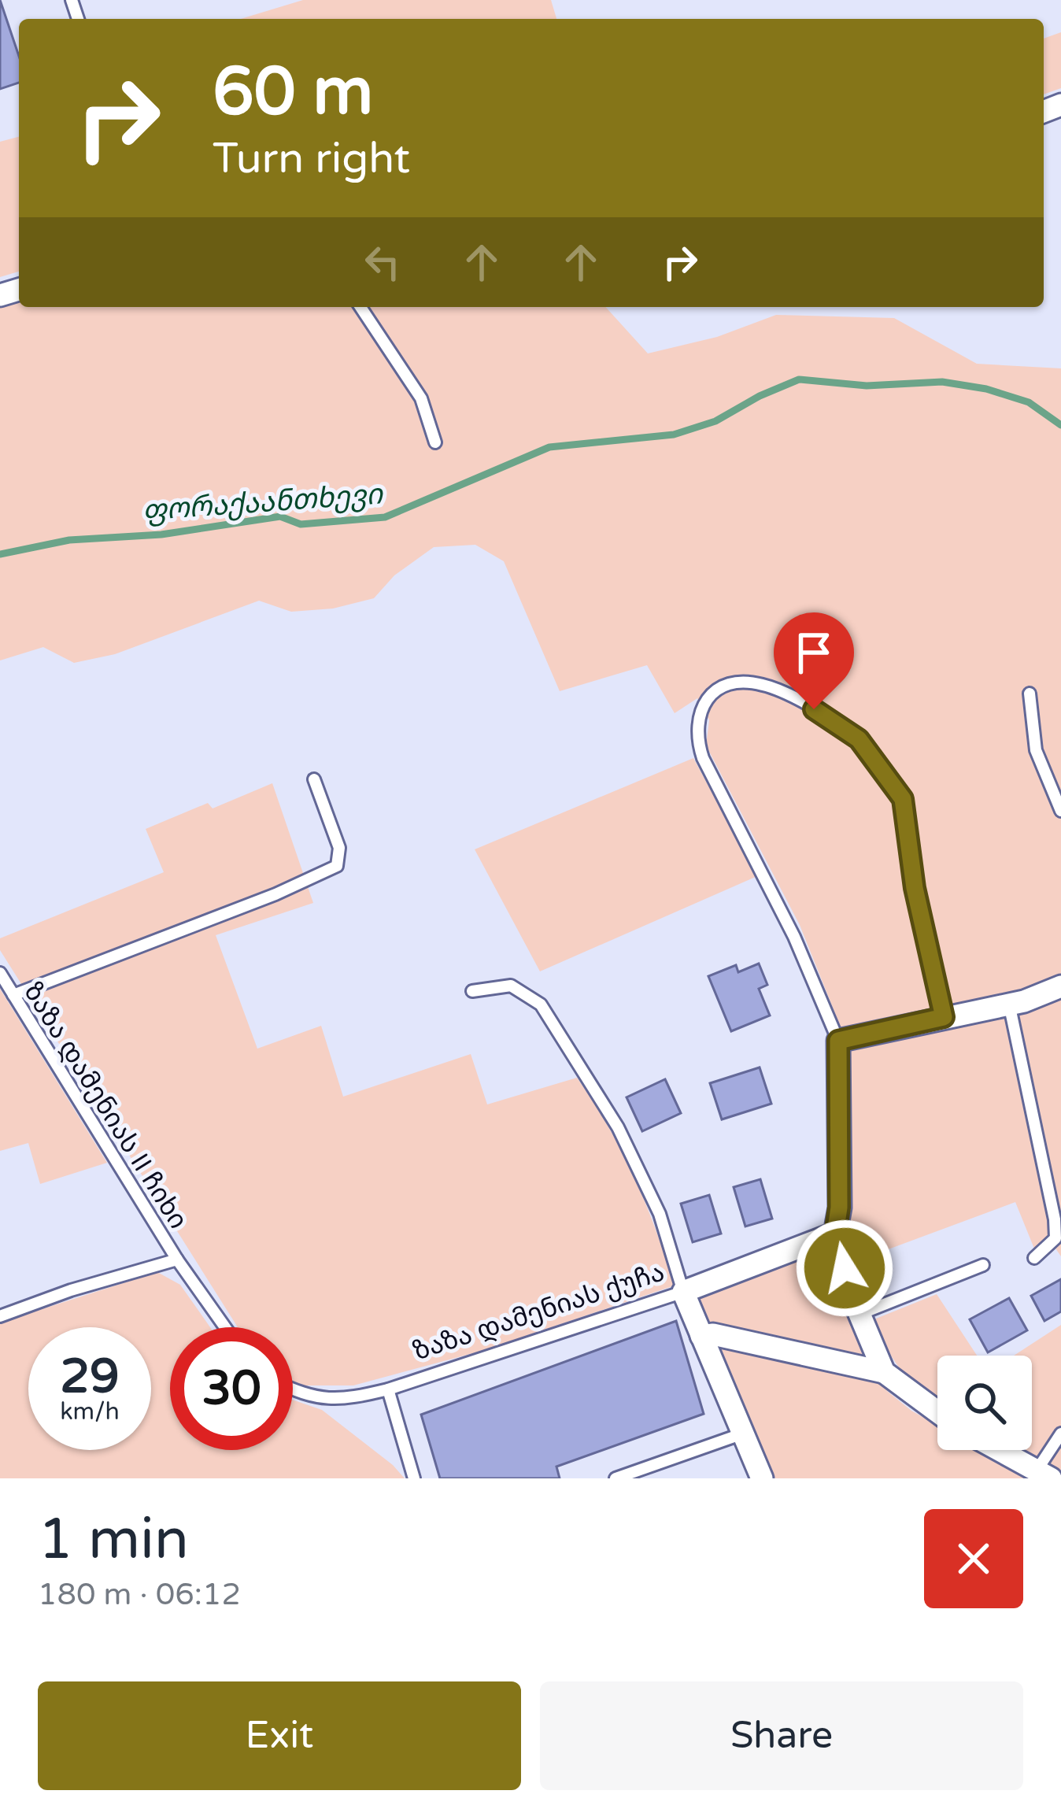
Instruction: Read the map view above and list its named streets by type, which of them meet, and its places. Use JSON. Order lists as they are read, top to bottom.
{
  "streets": {
    "street": ["ზაზა დამენიას ქუჩა"],
    "lane": ["ზაზა დამენიას II ჩიხი"]
  },
  "water": ["ფორაქაანთხევი"],
  "page": {
    "turn": ["60 m", "Turn right"],
    "speed": "29 km/h",
    "limit": "30",
    "heading": ["1 min", "180 m · 06:12"],
    "buttons": ["Exit", "Share"]
  }
}
